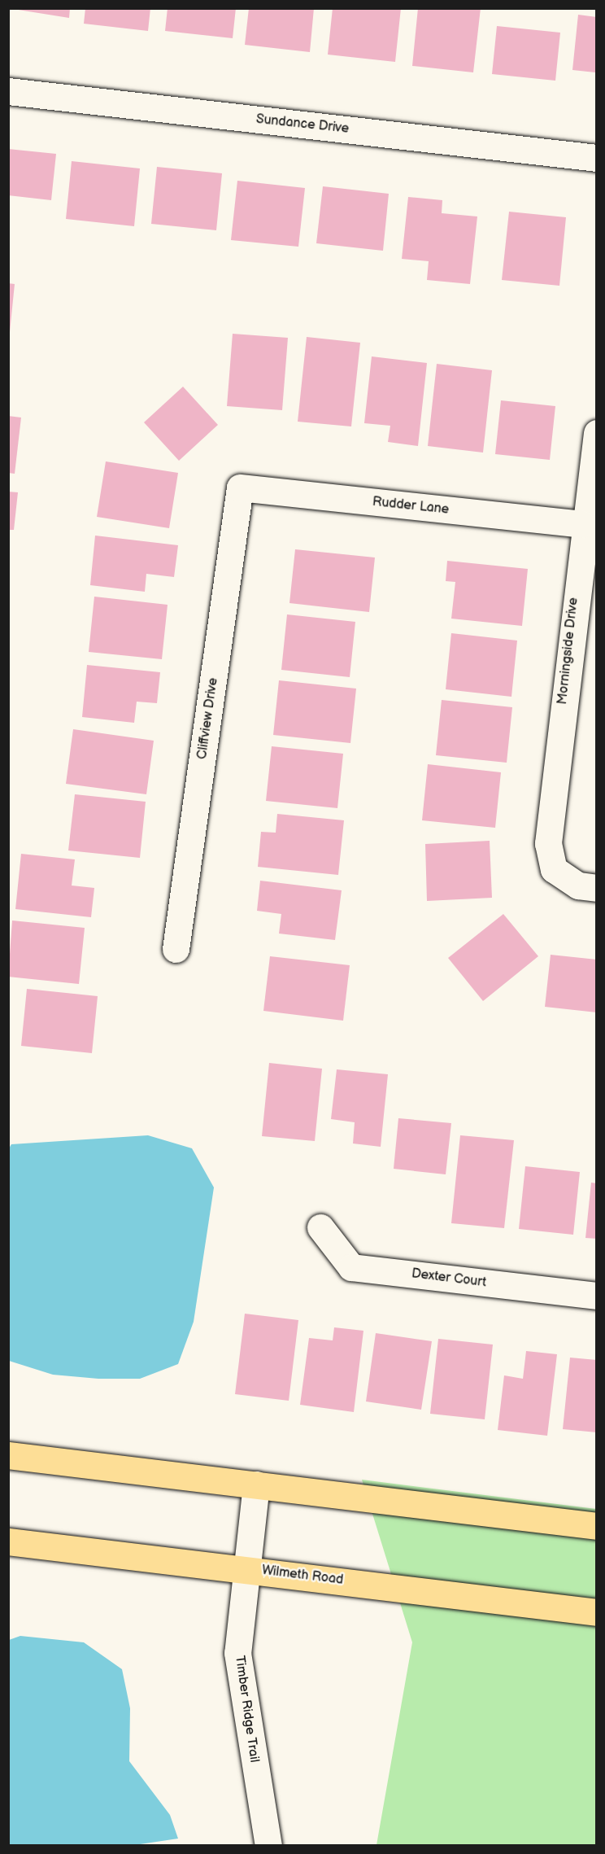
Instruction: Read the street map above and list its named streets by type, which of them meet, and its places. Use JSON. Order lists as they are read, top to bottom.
{
  "streets": {
    "main road": ["Wilmeth Road"],
    "street": [
      "Sundance Drive",
      "Rudder Lane",
      "Morningside Drive",
      "Cliffview Drive",
      "Dexter Court",
      "Timber Ridge Trail"
    ]
  },
  "crossings": [
    ["Rudder Lane", "Morningside Drive"],
    ["Rudder Lane", "Cliffview Drive"],
    ["Wilmeth Road", "Timber Ridge Trail"]
  ]
}
